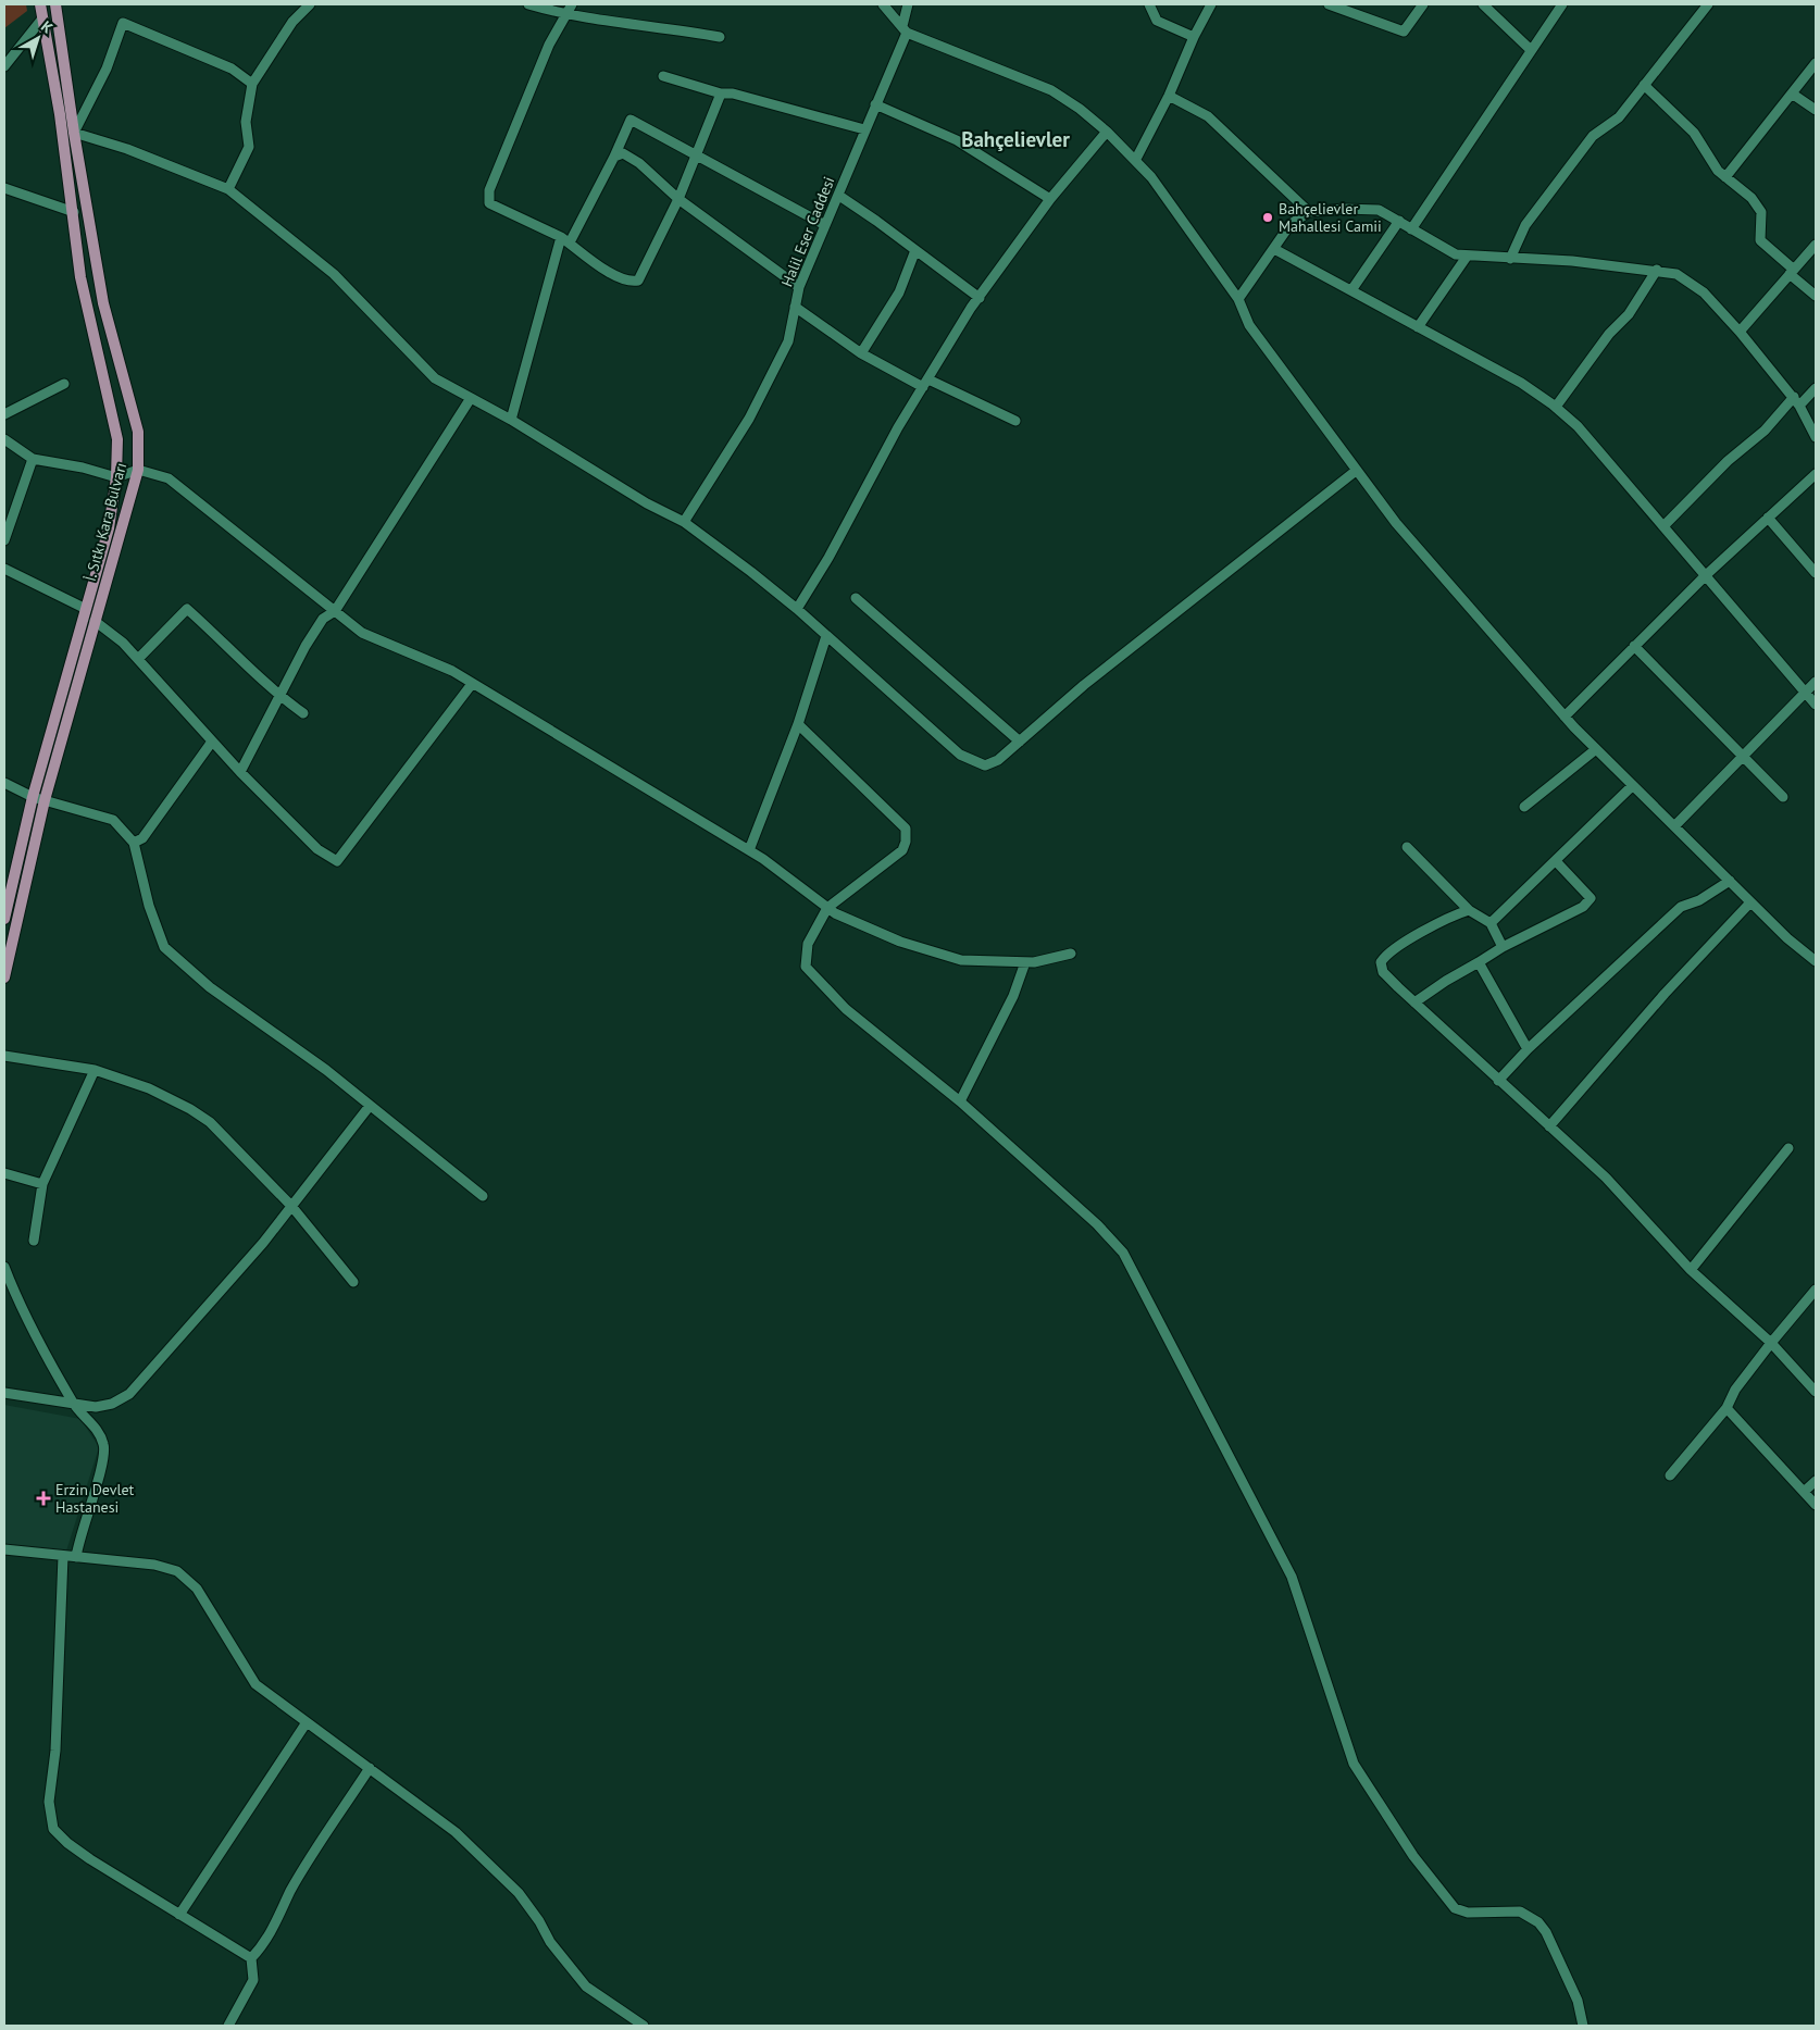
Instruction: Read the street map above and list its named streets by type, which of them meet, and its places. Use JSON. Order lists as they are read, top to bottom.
{
  "streets": {
    "main road": ["İ. Sıtkı Kara Bulvarı"],
    "street": ["Halil Eser Caddesi"]
  },
  "districts": ["Bahçelievler"],
  "places": {
    "other": ["Bahçelievler Mahallesi Camii"],
    "health": ["Erzin Devlet Hastanesi"]
  },
  "north": "top right"
}
